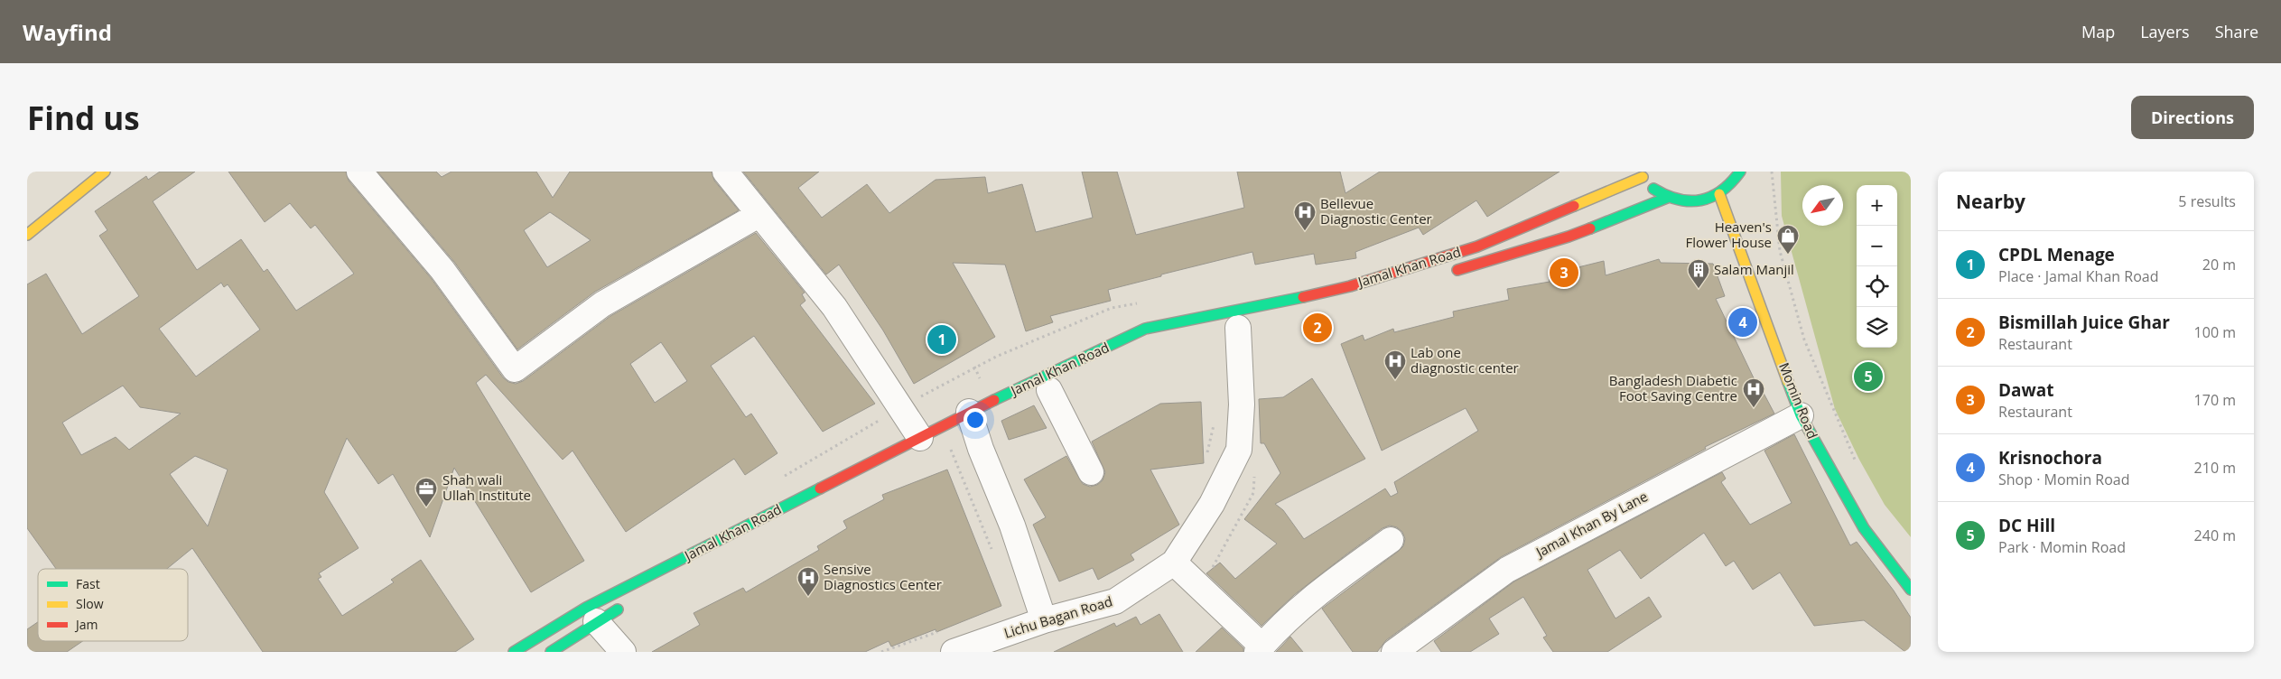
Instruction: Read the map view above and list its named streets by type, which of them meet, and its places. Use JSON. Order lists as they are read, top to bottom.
{
  "streets": {
    "main road": ["Jamal Khan Road", "Momin Road"],
    "street": ["Jamal Khan By Lane", "Lichu Bagan Road"]
  },
  "crossings": [
    ["Momin Road", "Jamal Khan By Lane"]
  ],
  "places": {
    "hospital": [
      "Bellevue Diagnostic Center",
      "Lab one diagnostic center",
      "Bangladesh Diabetic Foot Saving Centre",
      "Sensive Diagnostics Center"
    ],
    "shop": ["Heaven's Flower House"],
    "building": ["Salam Manjil"],
    "office": ["Shah wali Ullah Institute"]
  },
  "legend": ["Fast", "Slow", "Jam"],
  "north": "bottom left",
  "page": {
    "header": "Wayfind",
    "nav": ["Map", "Layers", "Share"],
    "buttons": "Directions",
    "title": "Find us",
    "heading": ["Nearby", "5 results"],
    "map_buttons": ["+", "−"],
    "list": [
      {
        "mark": "1",
        "name": "CPDL Menage",
        "note": "Place · Jamal Khan Road",
        "value": "20 m"
      },
      {
        "mark": "2",
        "name": "Bismillah Juice Ghar",
        "note": "Restaurant",
        "value": "100 m"
      },
      {
        "mark": "3",
        "name": "Dawat",
        "note": "Restaurant",
        "value": "170 m"
      },
      {
        "mark": "4",
        "name": "Krisnochora",
        "note": "Shop · Momin Road",
        "value": "210 m"
      },
      {
        "mark": "5",
        "name": "DC Hill",
        "note": "Park · Momin Road",
        "value": "240 m"
      }
    ],
    "pins": [
      "3",
      "4",
      "2",
      "1",
      "5"
    ]
  }
}
